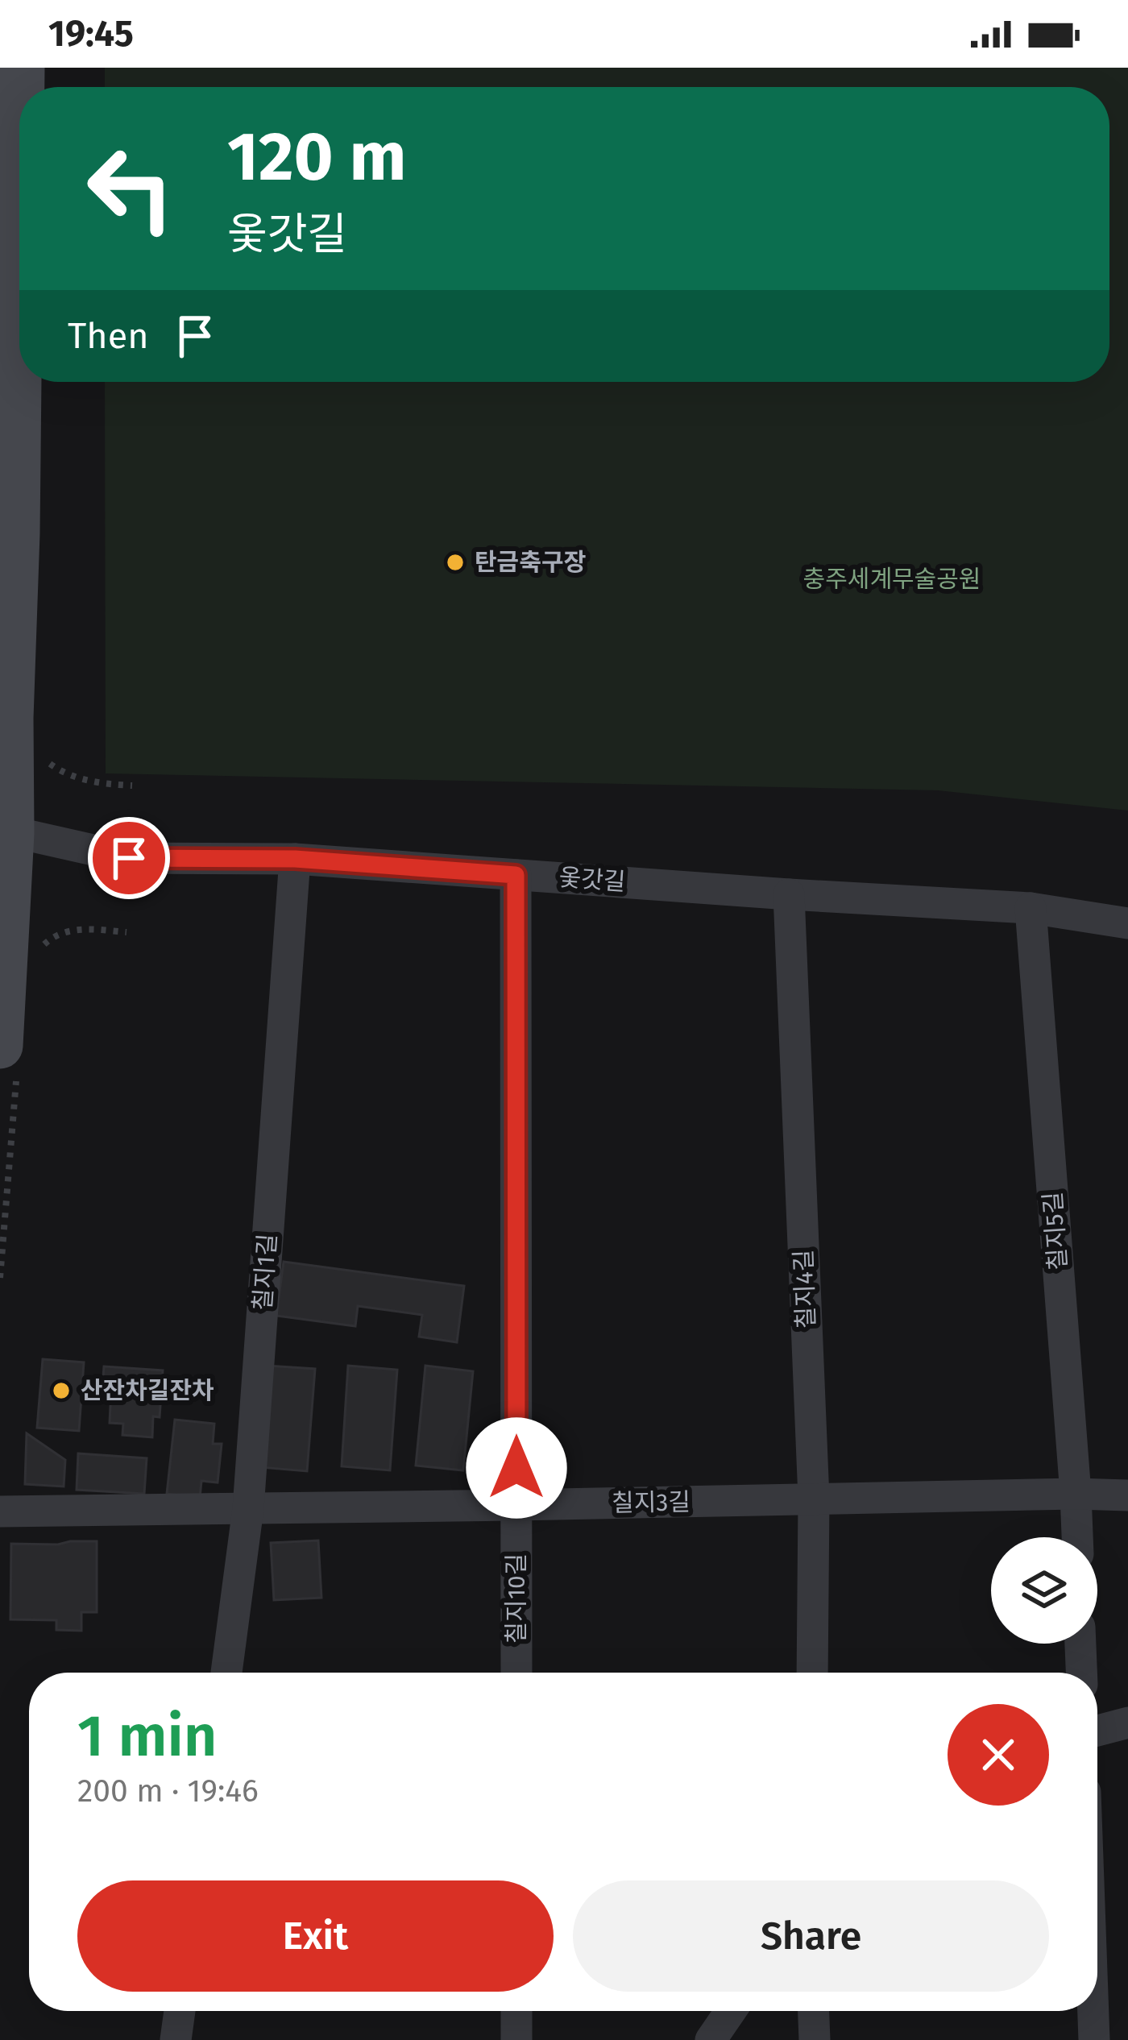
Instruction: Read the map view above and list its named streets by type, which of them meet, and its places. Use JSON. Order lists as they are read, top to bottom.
{
  "streets": {
    "street": [
      "옻갓길",
      "칠지5길",
      "칠지1길",
      "칠지4길",
      "칠지3길",
      "칠지10길"
    ]
  },
  "crossings": [
    ["옻갓길", "칠지5길"],
    ["옻갓길", "칠지1길"],
    ["옻갓길", "칠지4길"],
    ["옻갓길", "칠지10길"],
    ["칠지5길", "칠지3길"],
    ["칠지1길", "칠지3길"],
    ["칠지4길", "칠지3길"],
    ["칠지3길", "칠지10길"]
  ],
  "parks": ["충주세계무술공원"],
  "places": ["탄금축구장", "산잔차길잔차"],
  "page": {
    "status": "19:45",
    "turn": ["120 m", "옻갓길"],
    "then": "Then",
    "heading": ["1 min", "200 m · 19:46"],
    "buttons": ["Exit", "Share"]
  }
}
